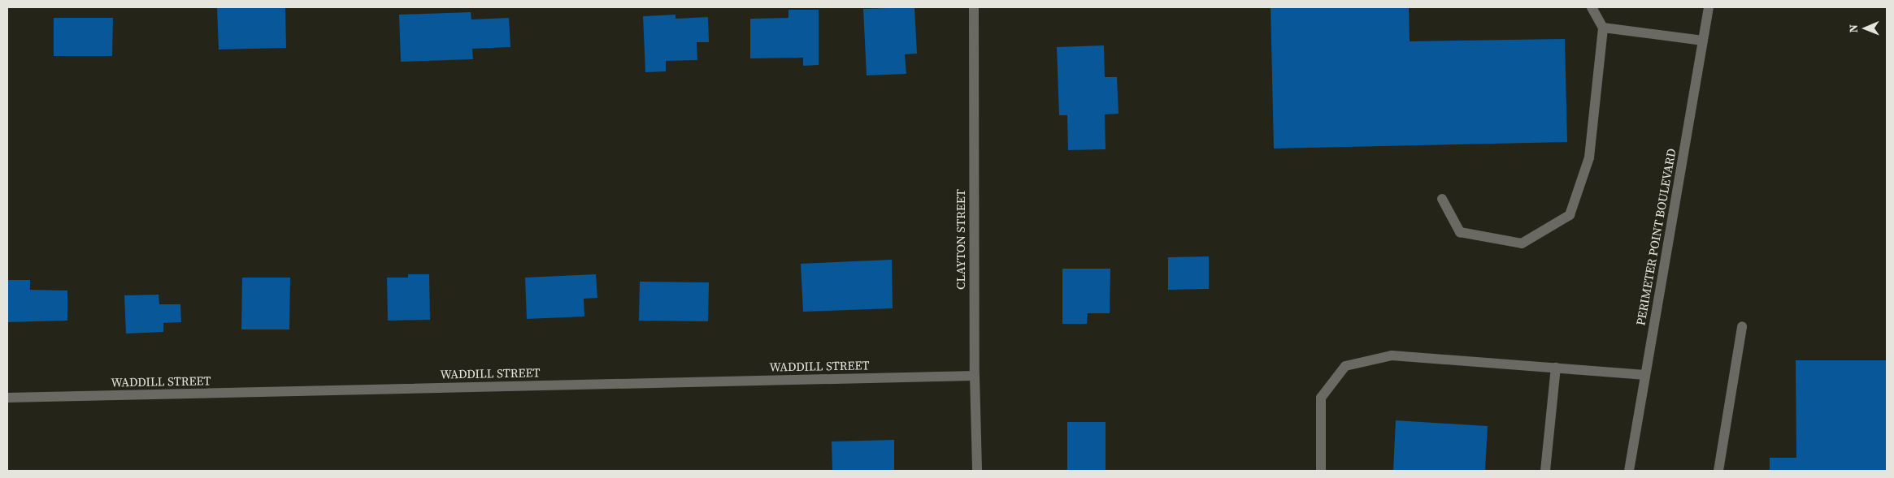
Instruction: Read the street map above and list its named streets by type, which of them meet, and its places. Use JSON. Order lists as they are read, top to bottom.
{
  "streets": {
    "street": ["PERIMETER POINT BOULEVARD", "CLAYTON STREET", "WADDILL STREET"]
  },
  "crossings": [
    ["CLAYTON STREET", "WADDILL STREET"]
  ],
  "north": "left"
}
